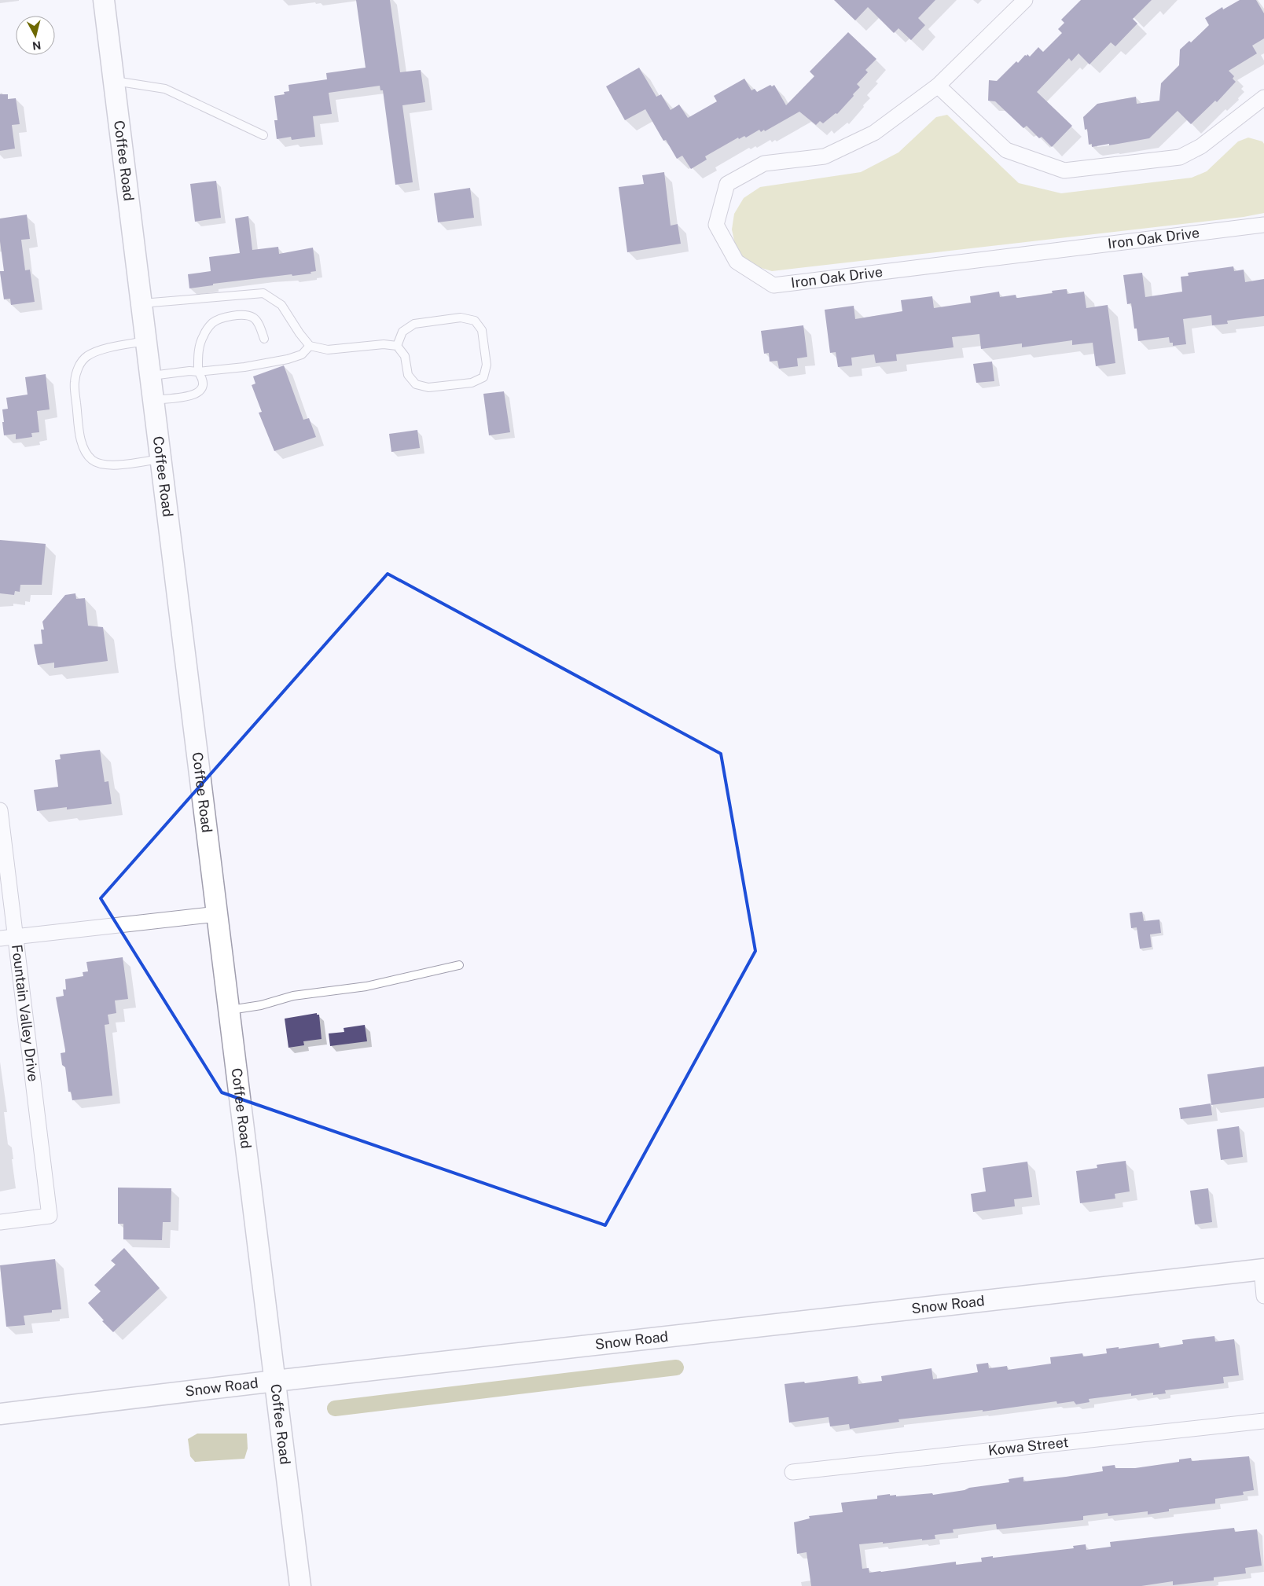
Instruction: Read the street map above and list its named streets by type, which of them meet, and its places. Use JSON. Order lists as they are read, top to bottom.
{
  "streets": {
    "main road": ["Coffee Road", "Snow Road"],
    "street": ["Iron Oak Drive", "Fountain Valley Drive", "Kowa Street"]
  },
  "crossings": [
    ["Coffee Road", "Snow Road"]
  ],
  "north": "bottom"
}
